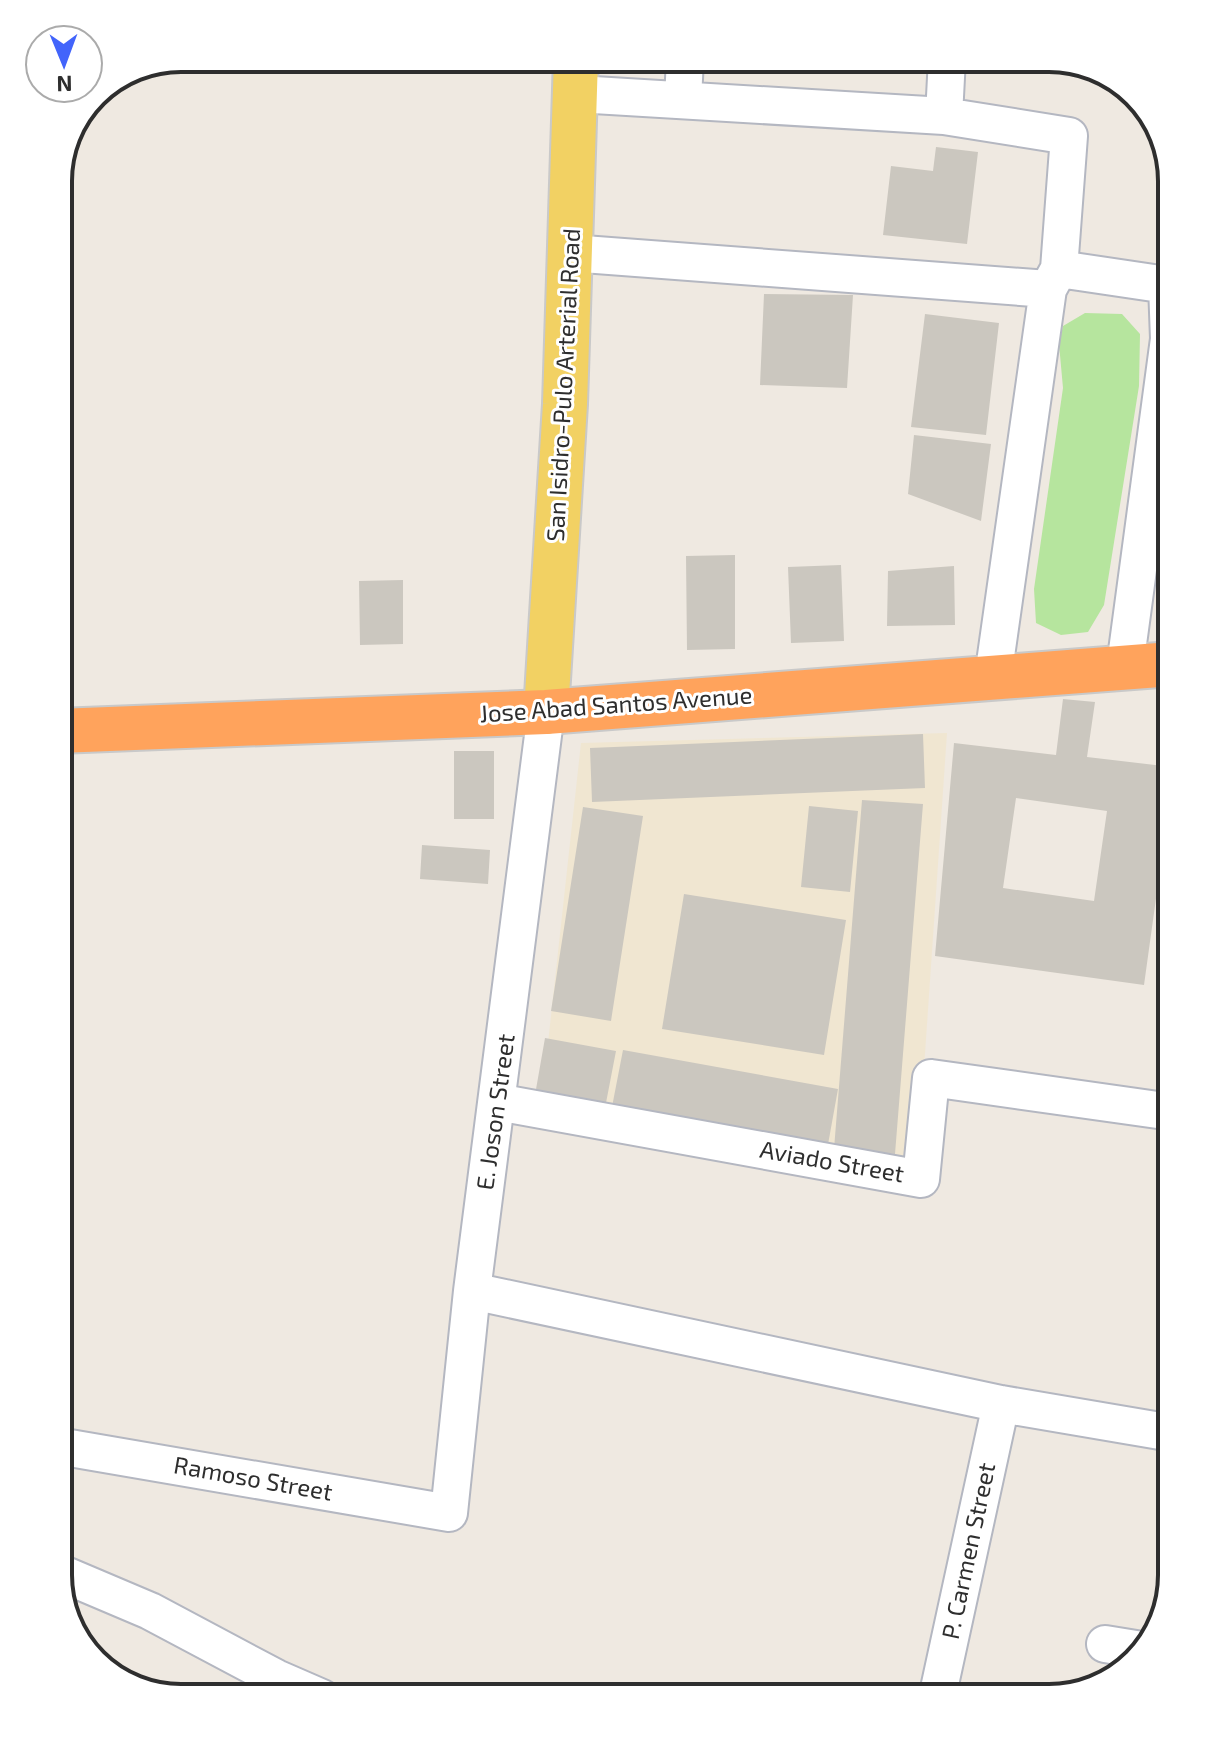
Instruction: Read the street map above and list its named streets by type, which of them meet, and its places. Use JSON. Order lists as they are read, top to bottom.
{
  "streets": {
    "highway": ["Jose Abad Santos Avenue"],
    "main road": ["San Isidro-Pulo Arterial Road"],
    "street": [
      "E. Joson Street",
      "Aviado Street",
      "Ramoso Street",
      "P. Carmen Street"
    ]
  },
  "crossings": [
    ["San Isidro-Pulo Arterial Road", "Jose Abad Santos Avenue"],
    ["San Isidro-Pulo Arterial Road", "E. Joson Street"],
    ["Jose Abad Santos Avenue", "E. Joson Street"],
    ["E. Joson Street", "Aviado Street"],
    ["E. Joson Street", "Ramoso Street"]
  ],
  "north": "bottom"
}
